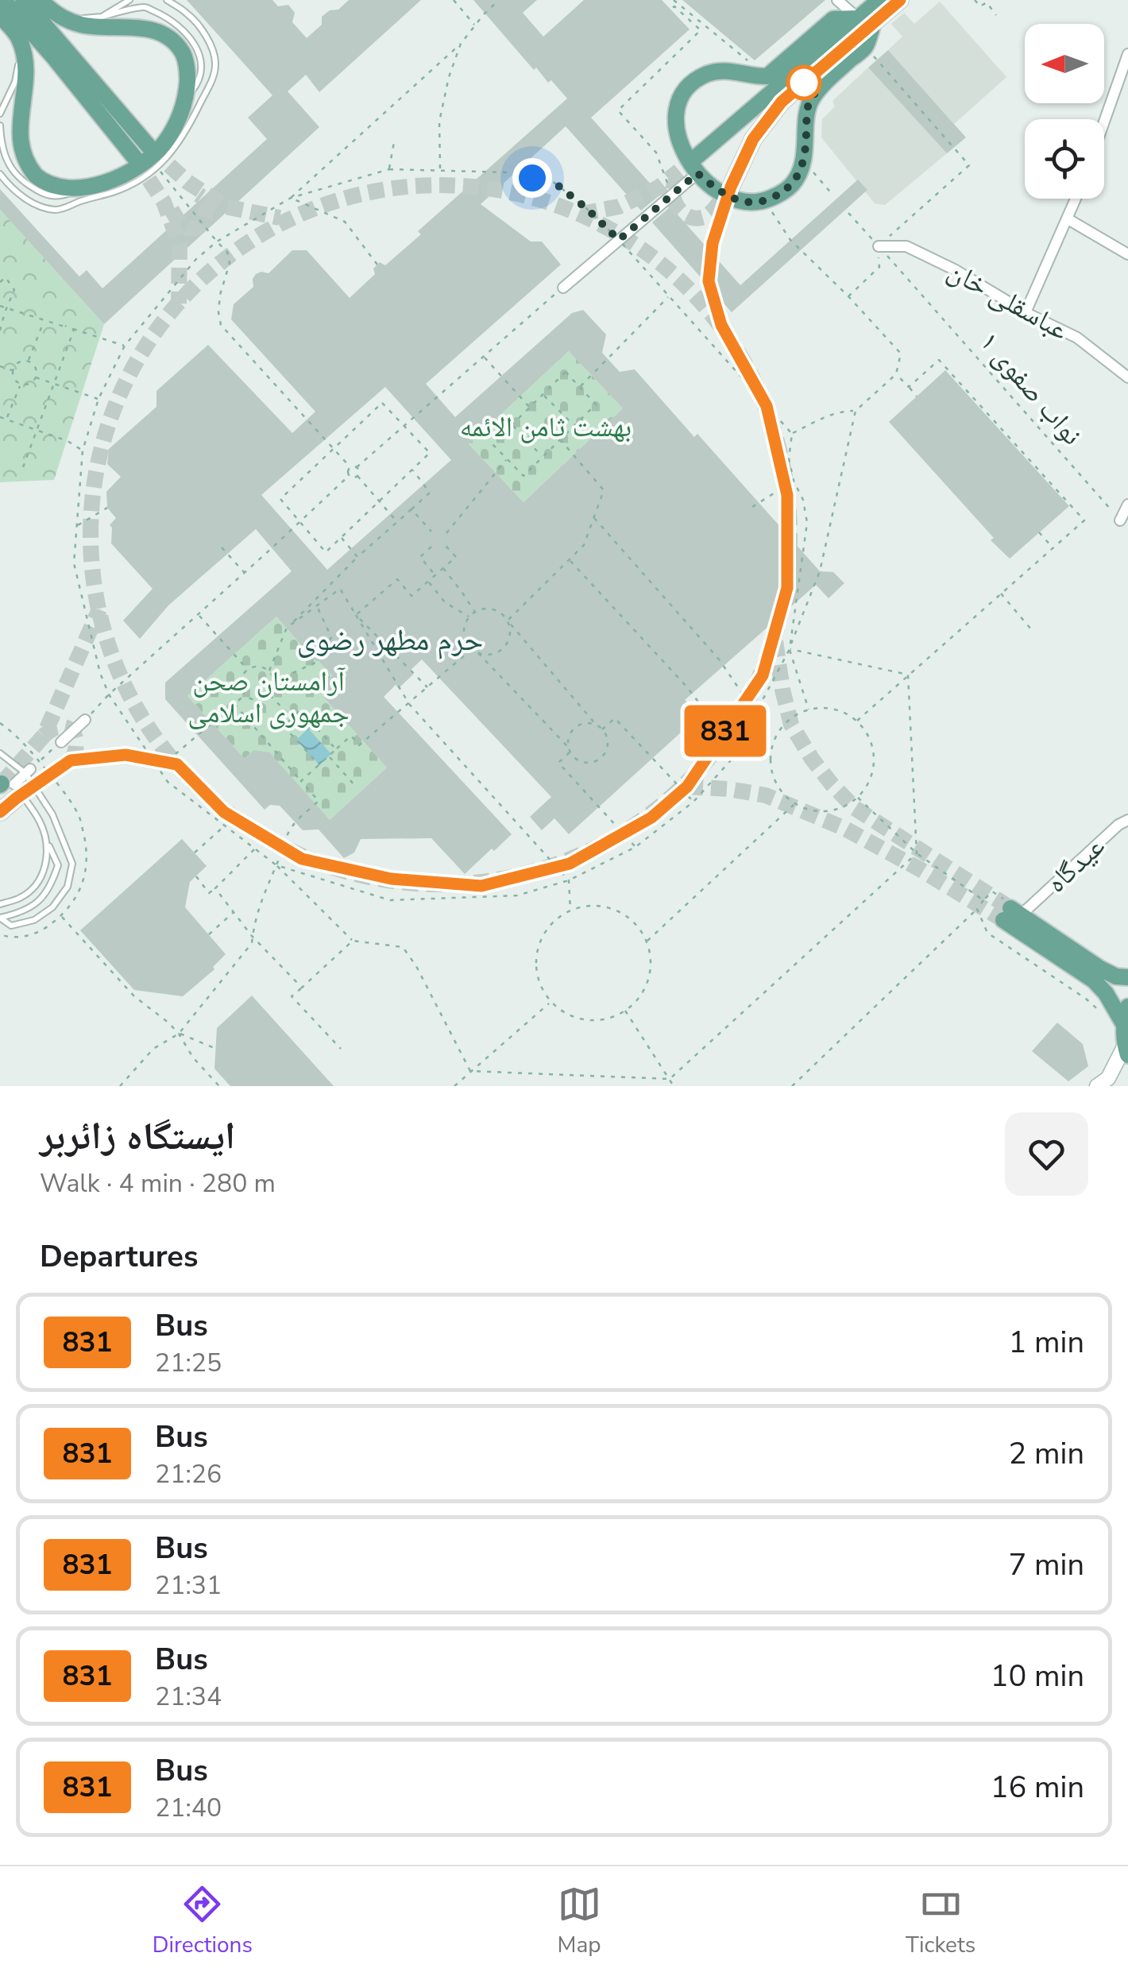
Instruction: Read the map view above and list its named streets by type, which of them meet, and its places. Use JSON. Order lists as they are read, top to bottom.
{
  "streets": {
    "street": ["عباسقلی خان", "عیدگاه"],
    "path": ["نواب صفوی ۱"]
  },
  "crossings": [
    ["عباسقلی خان", "نواب صفوی ۱"]
  ],
  "districts": ["حرم مطهر رضوی"],
  "parks": ["بهشت ثامن الائمه", "آرامستان صحن جمهوری اسلامی"],
  "lines": ["bus line 831"],
  "north": "left",
  "page": {
    "on_map": "831",
    "heading": [
      ["ایستگاه زائربر", "Walk · 4 min · 280 m"],
      "Departures"
    ],
    "list": [
      {
        "mark": "831",
        "name": "Bus",
        "note": "21:25",
        "value": "1 min"
      },
      {
        "mark": "831",
        "name": "Bus",
        "note": "21:26",
        "value": "2 min"
      },
      {
        "mark": "831",
        "name": "Bus",
        "note": "21:31",
        "value": "7 min"
      },
      {
        "mark": "831",
        "name": "Bus",
        "note": "21:34",
        "value": "10 min"
      },
      {
        "mark": "831",
        "name": "Bus",
        "note": "21:40",
        "value": "16 min"
      }
    ],
    "tabs": ["Directions", "Map", "Tickets"]
  }
}
